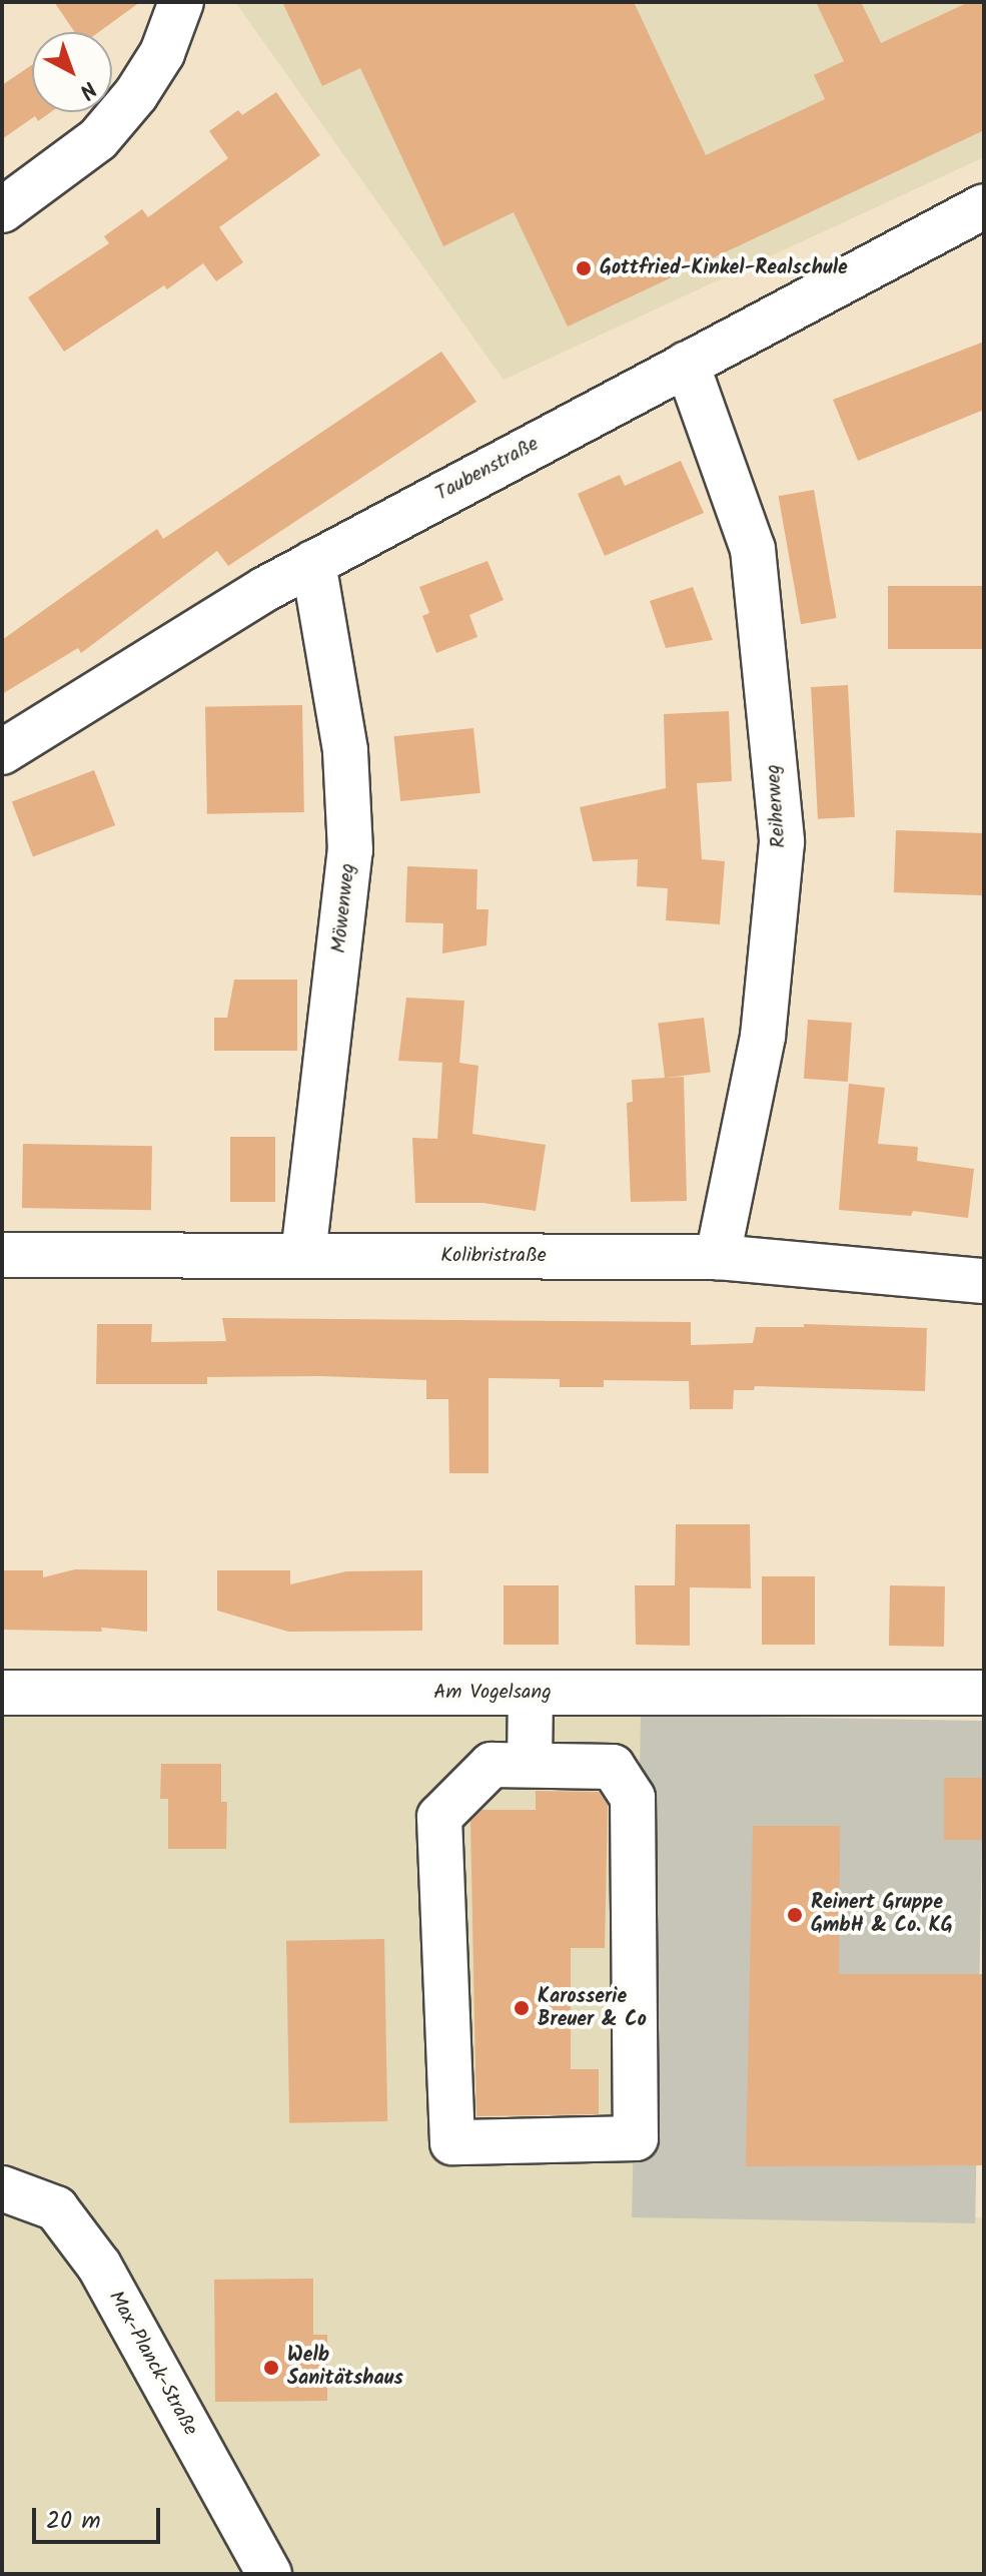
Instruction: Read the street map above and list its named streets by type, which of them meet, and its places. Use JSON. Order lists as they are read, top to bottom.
{
  "streets": {
    "street": [
      "Taubenstraße",
      "Reiherweg",
      "Möwenweg",
      "Kolibristraße",
      "Am Vogelsang",
      "Max-Planck-Straße"
    ]
  },
  "crossings": [
    ["Taubenstraße", "Reiherweg"],
    ["Taubenstraße", "Möwenweg"],
    ["Reiherweg", "Kolibristraße"],
    ["Möwenweg", "Kolibristraße"]
  ],
  "places": [
    "Gottfried-Kinkel-Realschule",
    "Reinert Gruppe GmbH & Co. KG",
    "Karosserie Breuer & Co",
    "Welb Sanitätshaus"
  ],
  "scale_bar": "20 m",
  "north": "bottom right"
}
